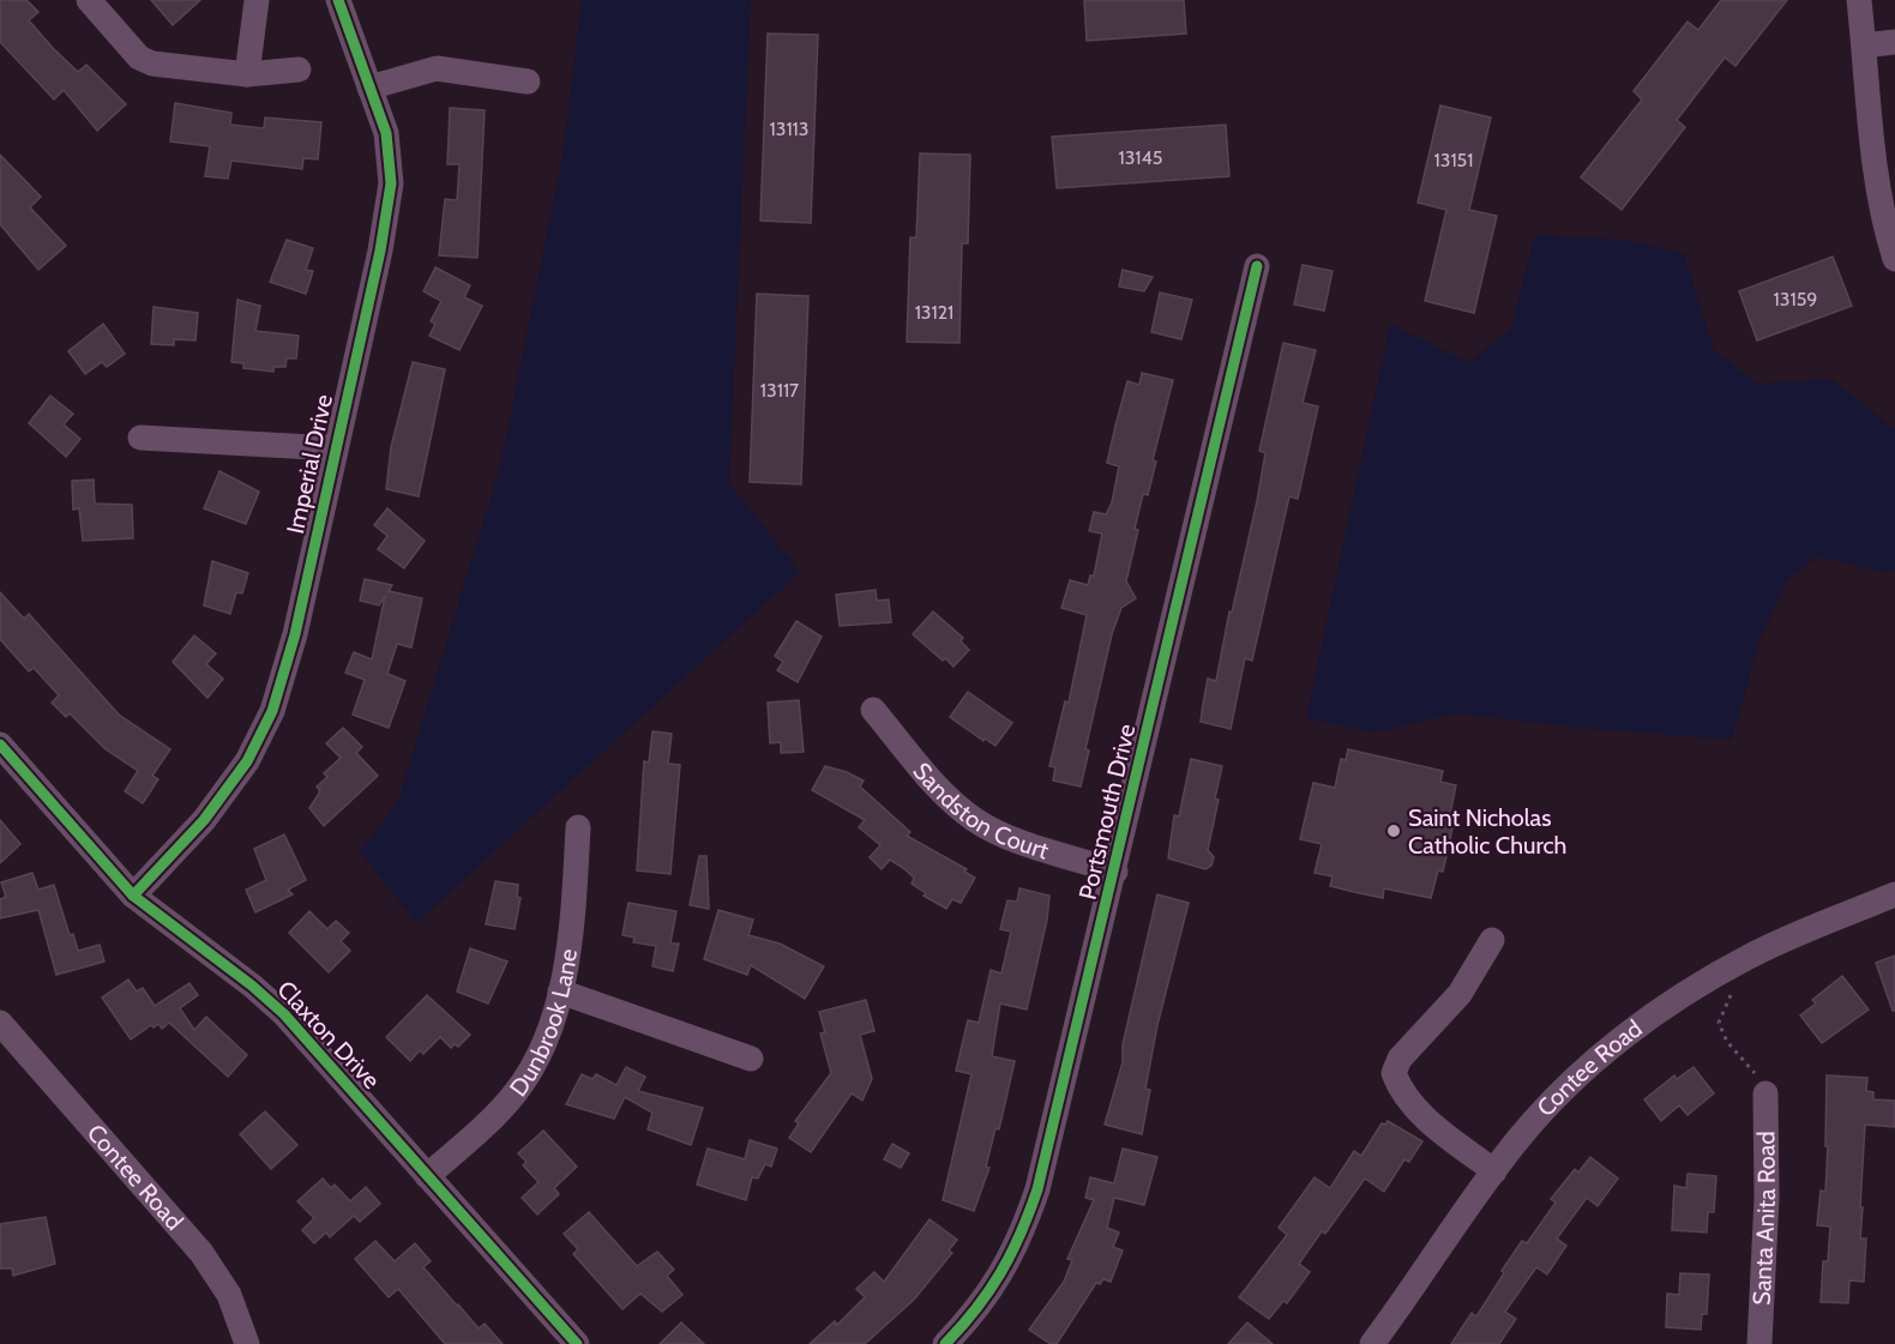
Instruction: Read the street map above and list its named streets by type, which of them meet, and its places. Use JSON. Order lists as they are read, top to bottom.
{
  "streets": {
    "street": [
      "Imperial Drive",
      "Sandston Court",
      "Portsmouth Drive",
      "Dunbrook Lane",
      "Claxton Drive",
      "Contee Road",
      "Santa Anita Road"
    ]
  },
  "crossings": [
    ["Imperial Drive", "Claxton Drive"],
    ["Sandston Court", "Portsmouth Drive"],
    ["Dunbrook Lane", "Claxton Drive"]
  ],
  "places": ["Saint Nicholas Catholic Church"],
  "house_numbers": [
    "13113",
    "13145",
    "13151",
    "13159",
    "13121",
    "13117"
  ]
}
